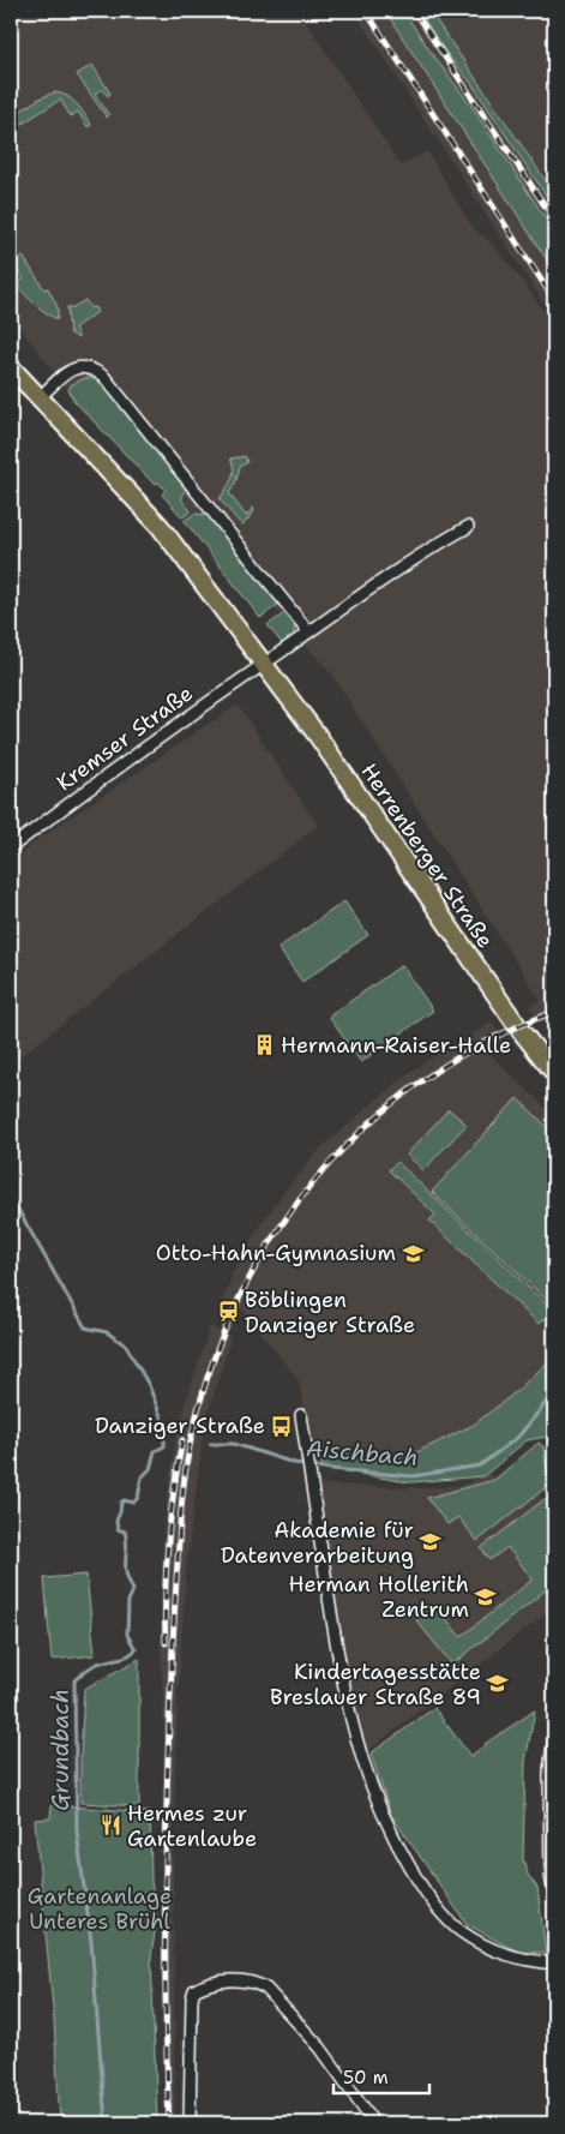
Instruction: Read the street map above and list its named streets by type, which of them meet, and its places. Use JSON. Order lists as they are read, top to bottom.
{
  "streets": {
    "main road": ["Herrenberger Straße"],
    "street": ["Kremser Straße"]
  },
  "crossings": [
    ["Kremser Straße", "Herrenberger Straße"]
  ],
  "water": ["Aischbach", "Grundbach"],
  "parks": ["Gartenanlage Unteres Brühl"],
  "places": {
    "building": ["Hermann-Raiser-Halle"],
    "school or university": [
      "Otto-Hahn-Gymnasium",
      "Akademie für Datenverarbeitung",
      "Herman Hollerith Zentrum",
      "Kindertagesstätte Breslauer Straße 89"
    ],
    "station": ["Böblingen Danziger Straße"],
    "bus stop": ["Danziger Straße"],
    "restaurant": ["Hermes zur Gartenlaube"]
  },
  "scale_bar": "50 m"
}
